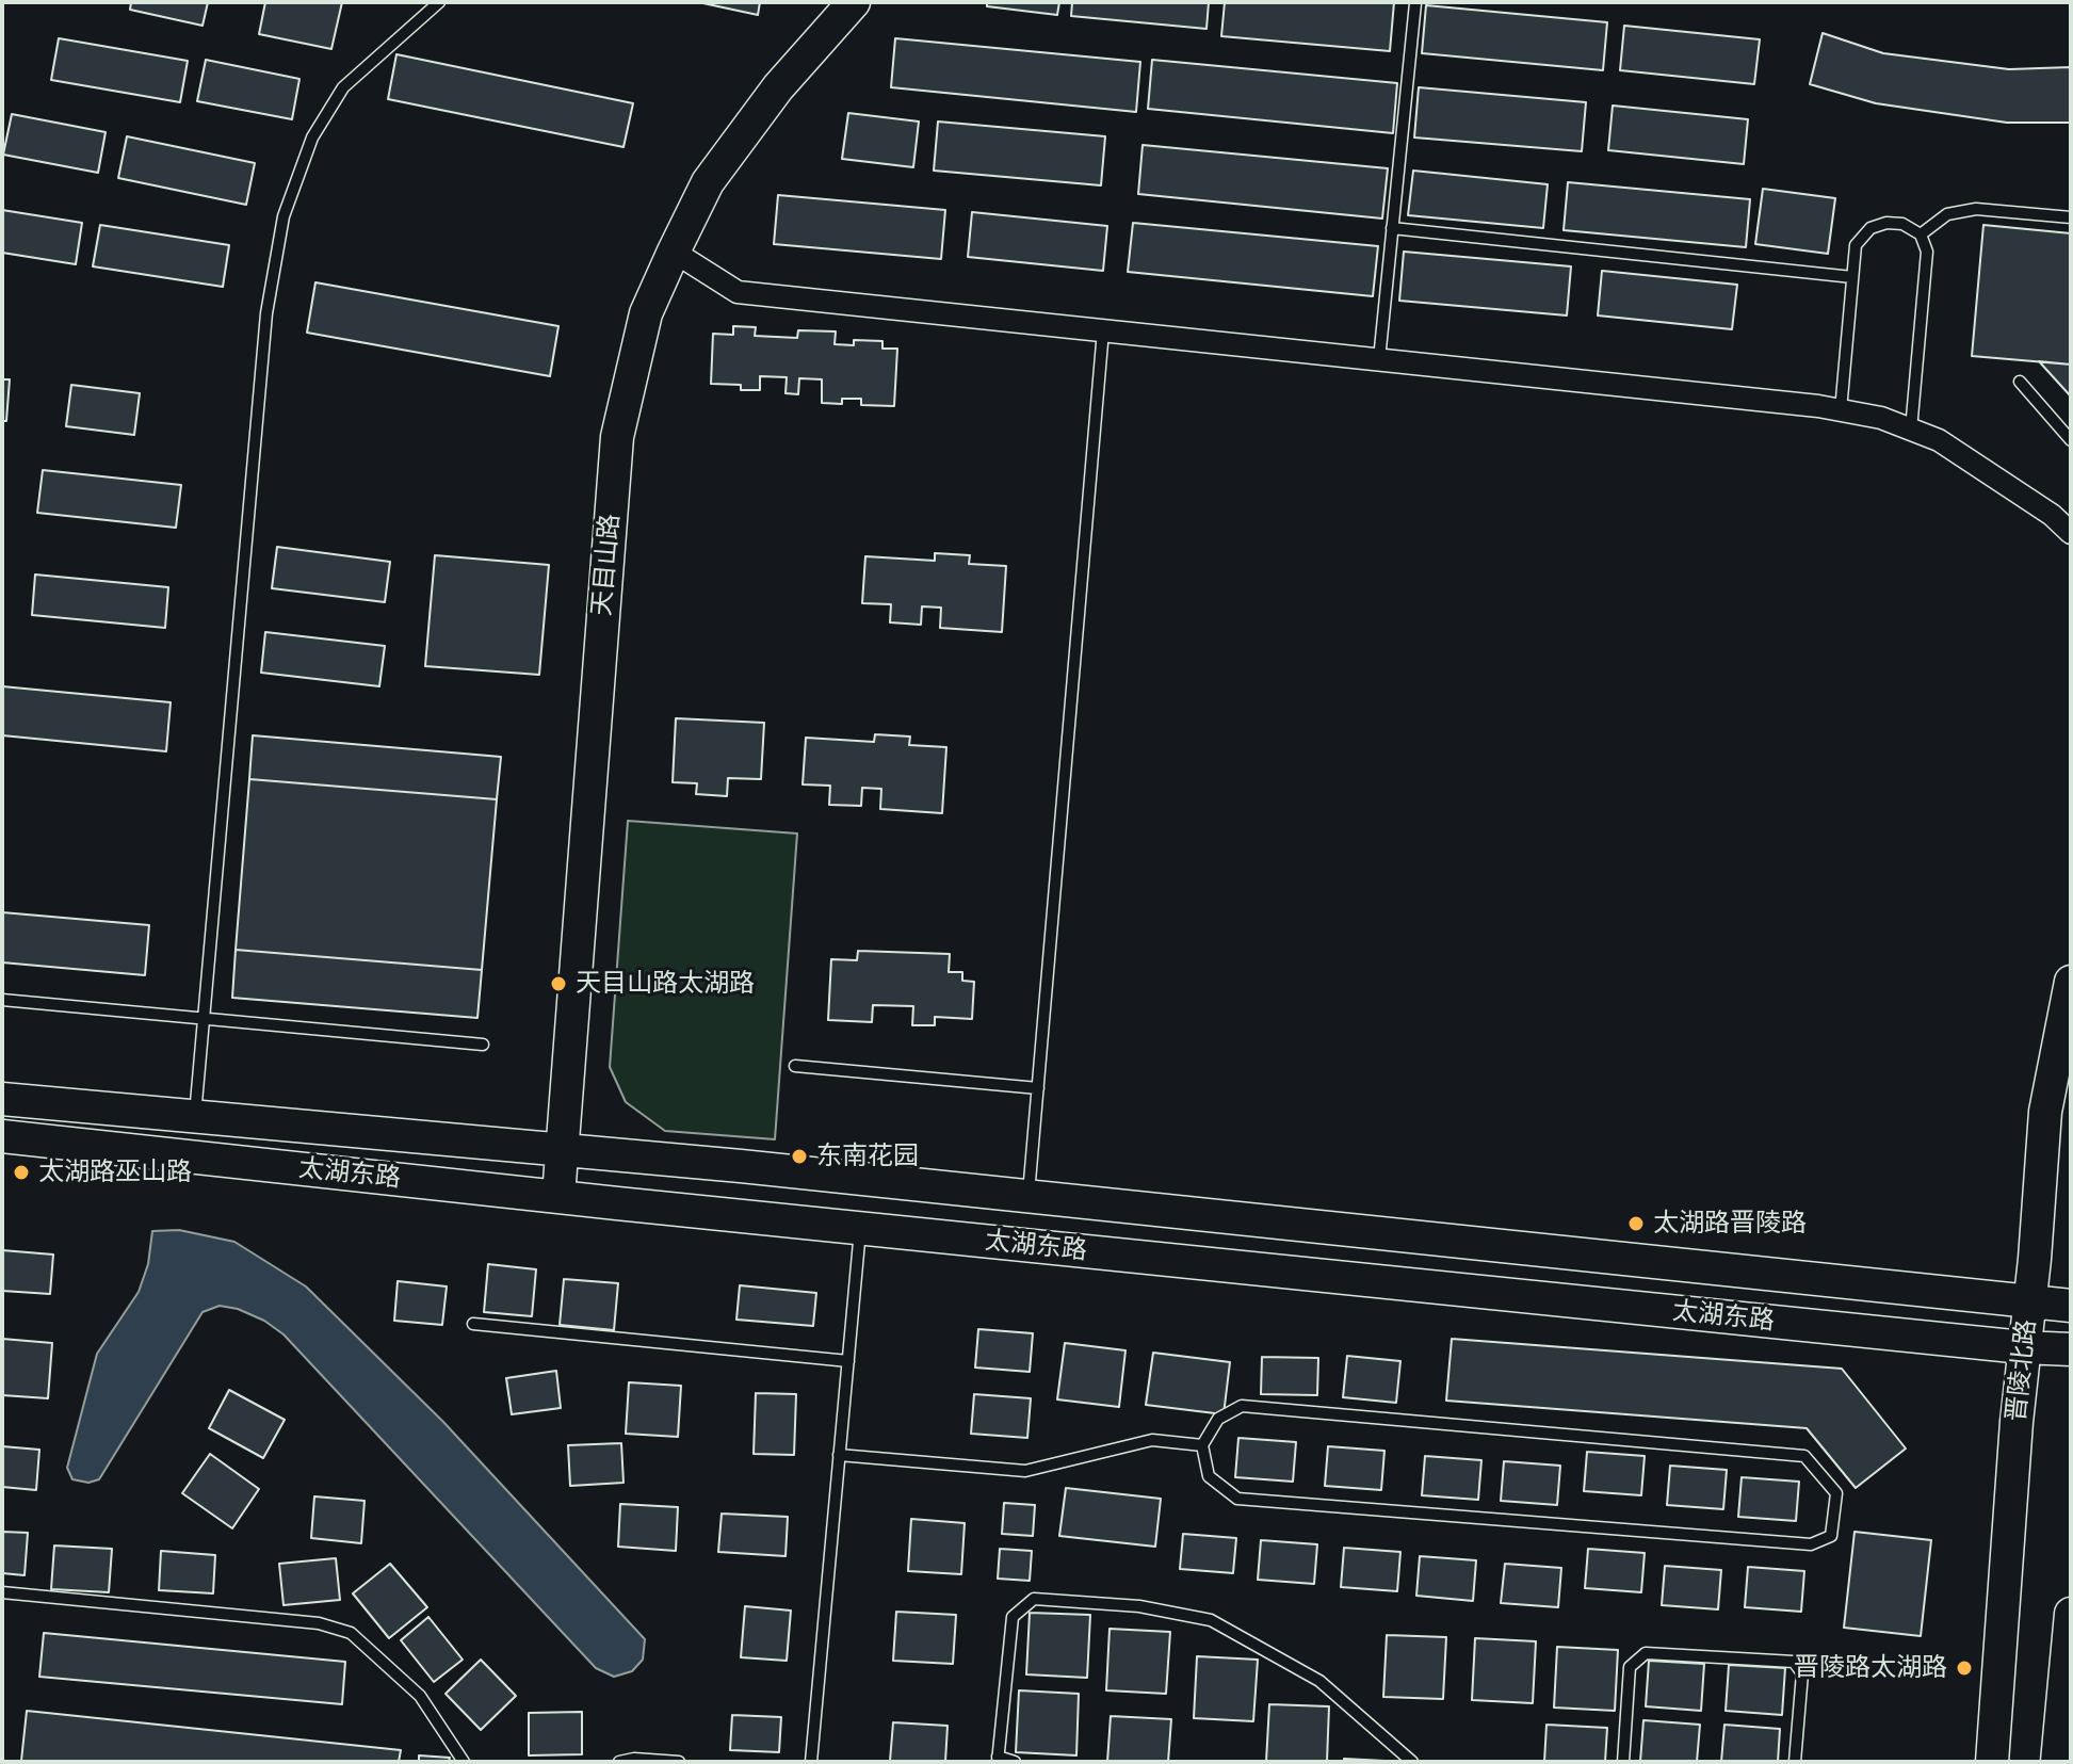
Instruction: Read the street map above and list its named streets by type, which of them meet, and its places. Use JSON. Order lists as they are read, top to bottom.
{
  "streets": {
    "main road": ["天目山路", "太湖东路", "晋陵北路"]
  },
  "crossings": [
    ["天目山路", "太湖东路"],
    ["太湖东路", "晋陵北路"]
  ],
  "places": [
    "天目山路太湖路",
    "东南花园",
    "太湖路巫山路",
    "太湖路晋陵路",
    "晋陵路太湖路"
  ]
}
